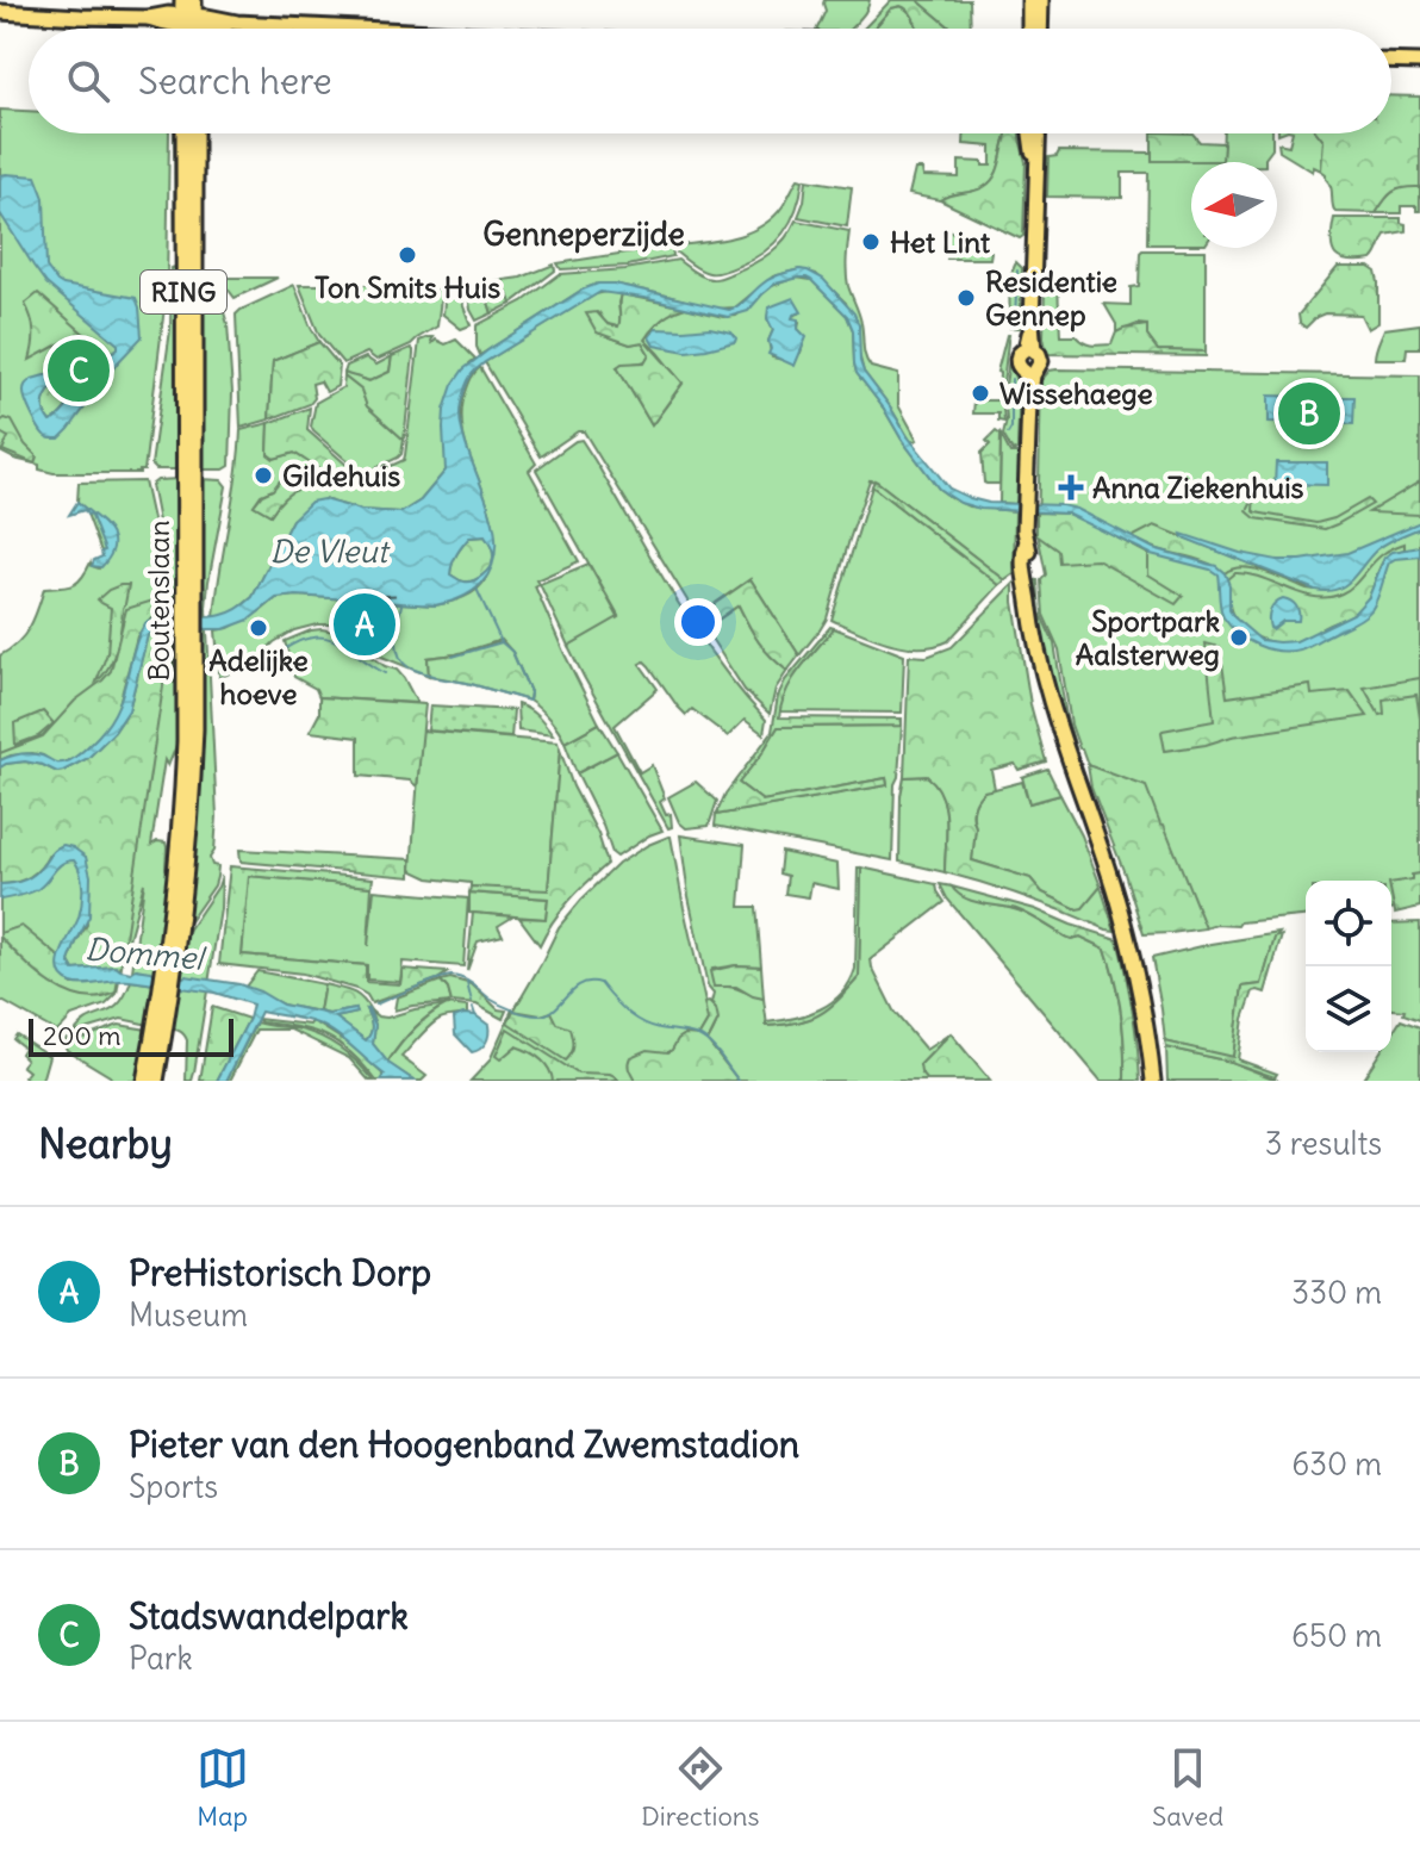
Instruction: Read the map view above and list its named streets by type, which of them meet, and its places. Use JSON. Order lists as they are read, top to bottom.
{
  "streets": {
    "main road": ["RING", "Boutenslaan"]
  },
  "districts": ["Genneperzijde"],
  "water": ["De Vleut", "Dommel"],
  "places": {
    "other": [
      "Het Lint",
      "Ton Smits Huis",
      "Residentie Gennep",
      "Wissehaege",
      "Gildehuis",
      "Adelijke hoeve",
      "Sportpark Aalsterweg"
    ],
    "health": ["Anna Ziekenhuis"]
  },
  "scale_bar": "200 m",
  "north": "left",
  "page": {
    "search": "Search here",
    "pins": ["C", "B", "A"],
    "scale": "200 m",
    "heading": ["Nearby", "3 results"],
    "list": [
      {
        "mark": "A",
        "name": "PreHistorisch Dorp",
        "note": "Museum",
        "value": "330 m"
      },
      {
        "mark": "B",
        "name": "Pieter van den Hoogenband Zwemstadion",
        "note": "Sports",
        "value": "630 m"
      },
      {
        "mark": "C",
        "name": "Stadswandelpark",
        "note": "Park",
        "value": "650 m"
      }
    ],
    "nav": ["Map", "Directions", "Saved"]
  }
}
